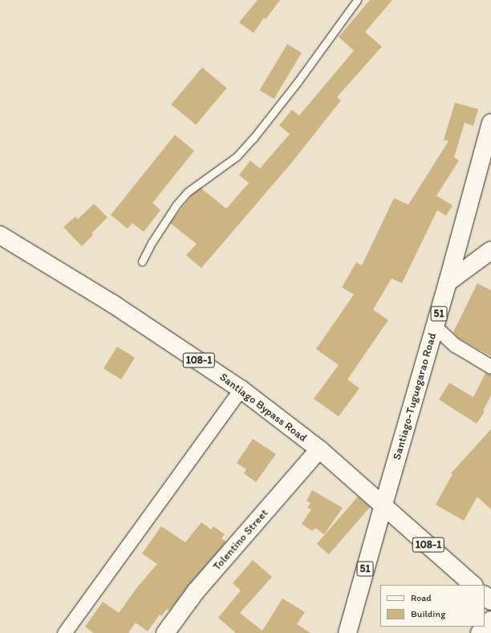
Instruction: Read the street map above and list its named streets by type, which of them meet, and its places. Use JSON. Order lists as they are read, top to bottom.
{
  "streets": {
    "main road": [
      "51",
      "108-1",
      "Santiago-Tuguegarao Road",
      "Santiago Bypass Road",
      "Tolentino Street"
    ]
  },
  "crossings": [
    ["Santiago-Tuguegarao Road", "Santiago Bypass Road"],
    ["Santiago Bypass Road", "Tolentino Street"]
  ],
  "legend": ["Road", "Building"]
}
